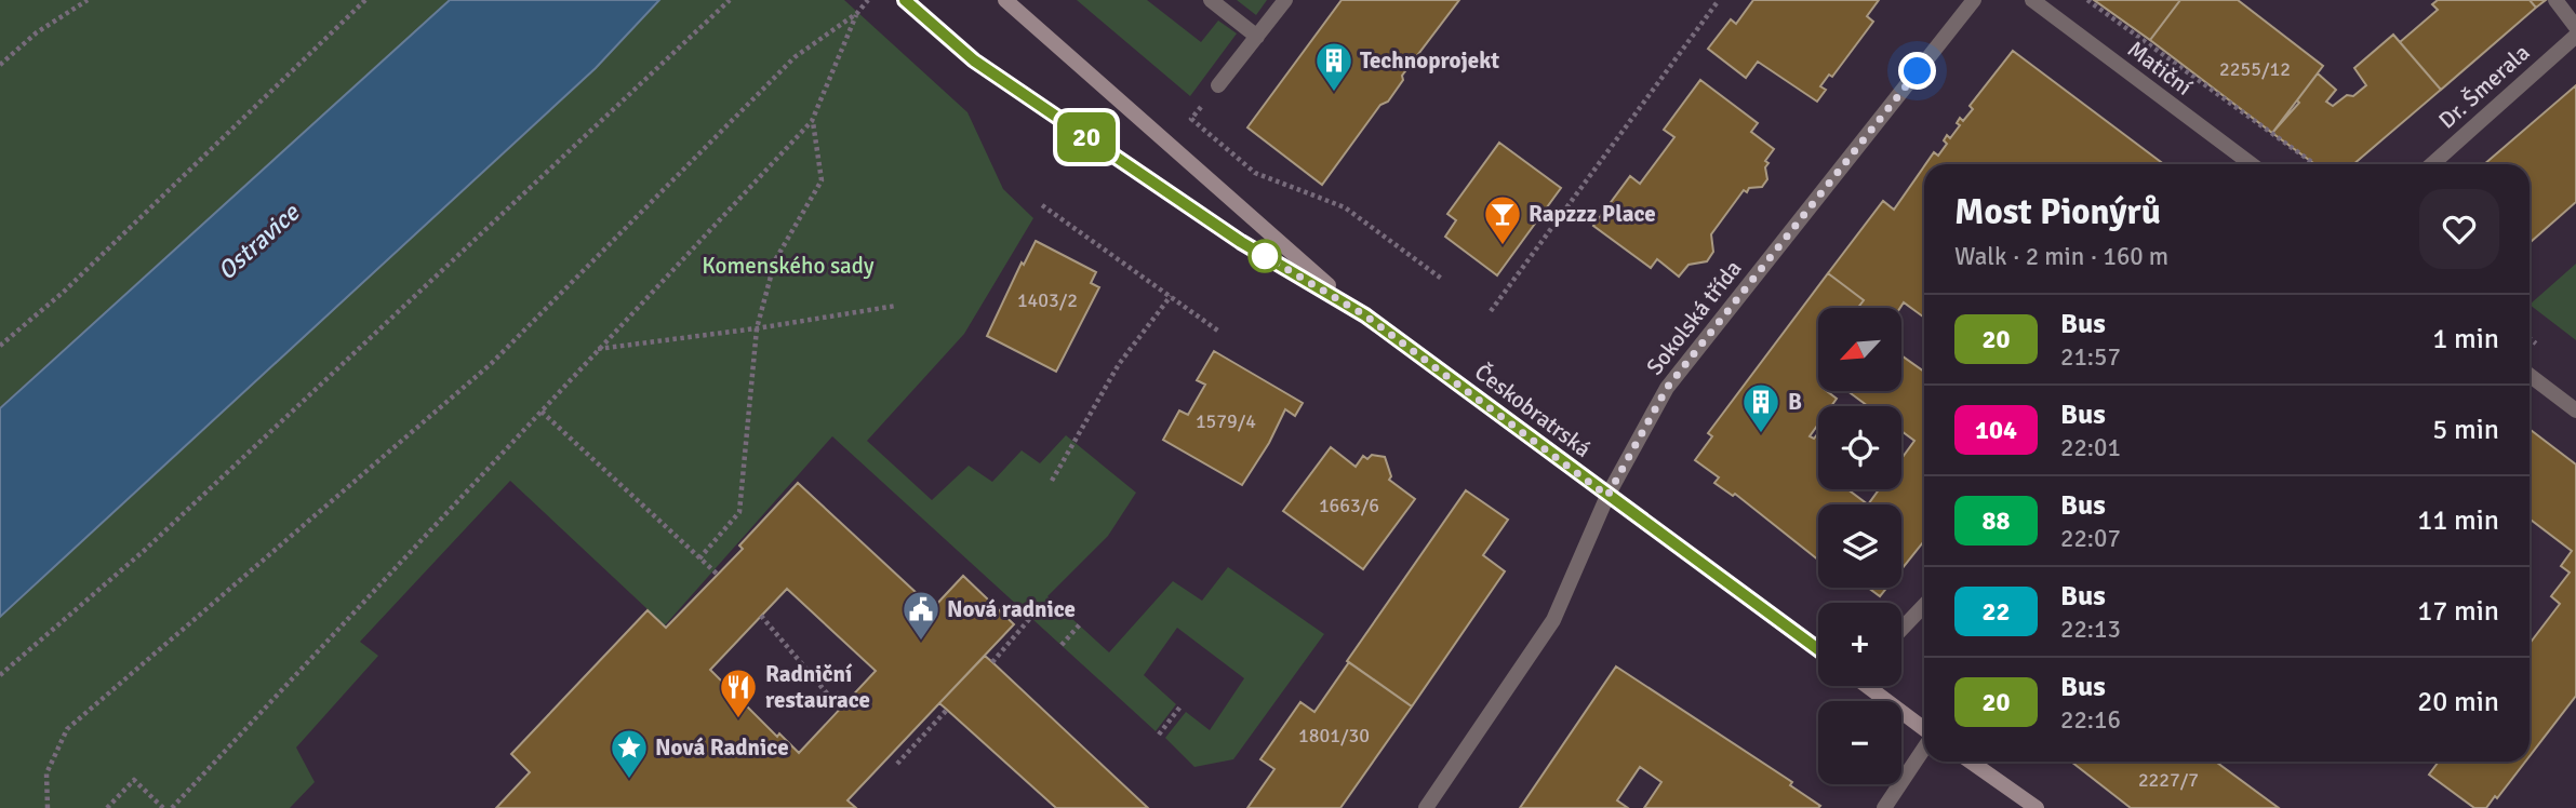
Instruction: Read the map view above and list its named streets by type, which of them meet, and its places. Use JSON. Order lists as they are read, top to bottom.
{
  "streets": {
    "main road": ["Českobratrská"],
    "street": ["Matiční", "Dr. Šmerala", "Sokolská třída"]
  },
  "crossings": [
    ["Sokolská třída", "Českobratrská"]
  ],
  "water": ["Ostravice"],
  "parks": ["Komenského sady"],
  "places": {
    "building": ["Technoprojekt", "B"],
    "bar": ["Rapzzz Place"],
    "public building": ["Nová radnice"],
    "restaurant": ["Radniční restaurace"],
    "place": ["Nová Radnice"]
  },
  "lines": ["bus line 20"],
  "house_numbers": [
    "2255/12",
    "1403/2",
    "1579/4",
    "1663/6",
    "1801/30",
    "2227/7"
  ],
  "north": "bottom left",
  "page": {
    "on_map": "20",
    "heading": ["Most Pionýrů", "Walk · 2 min · 160 m"],
    "list": [
      {
        "mark": "20",
        "name": "Bus",
        "note": "21:57",
        "value": "1 min"
      },
      {
        "mark": "104",
        "name": "Bus",
        "note": "22:01",
        "value": "5 min"
      },
      {
        "mark": "88",
        "name": "Bus",
        "note": "22:07",
        "value": "11 min"
      },
      {
        "mark": "22",
        "name": "Bus",
        "note": "22:13",
        "value": "17 min"
      },
      {
        "mark": "20",
        "name": "Bus",
        "note": "22:16",
        "value": "20 min"
      }
    ],
    "map_buttons": ["+", "−"]
  }
}
